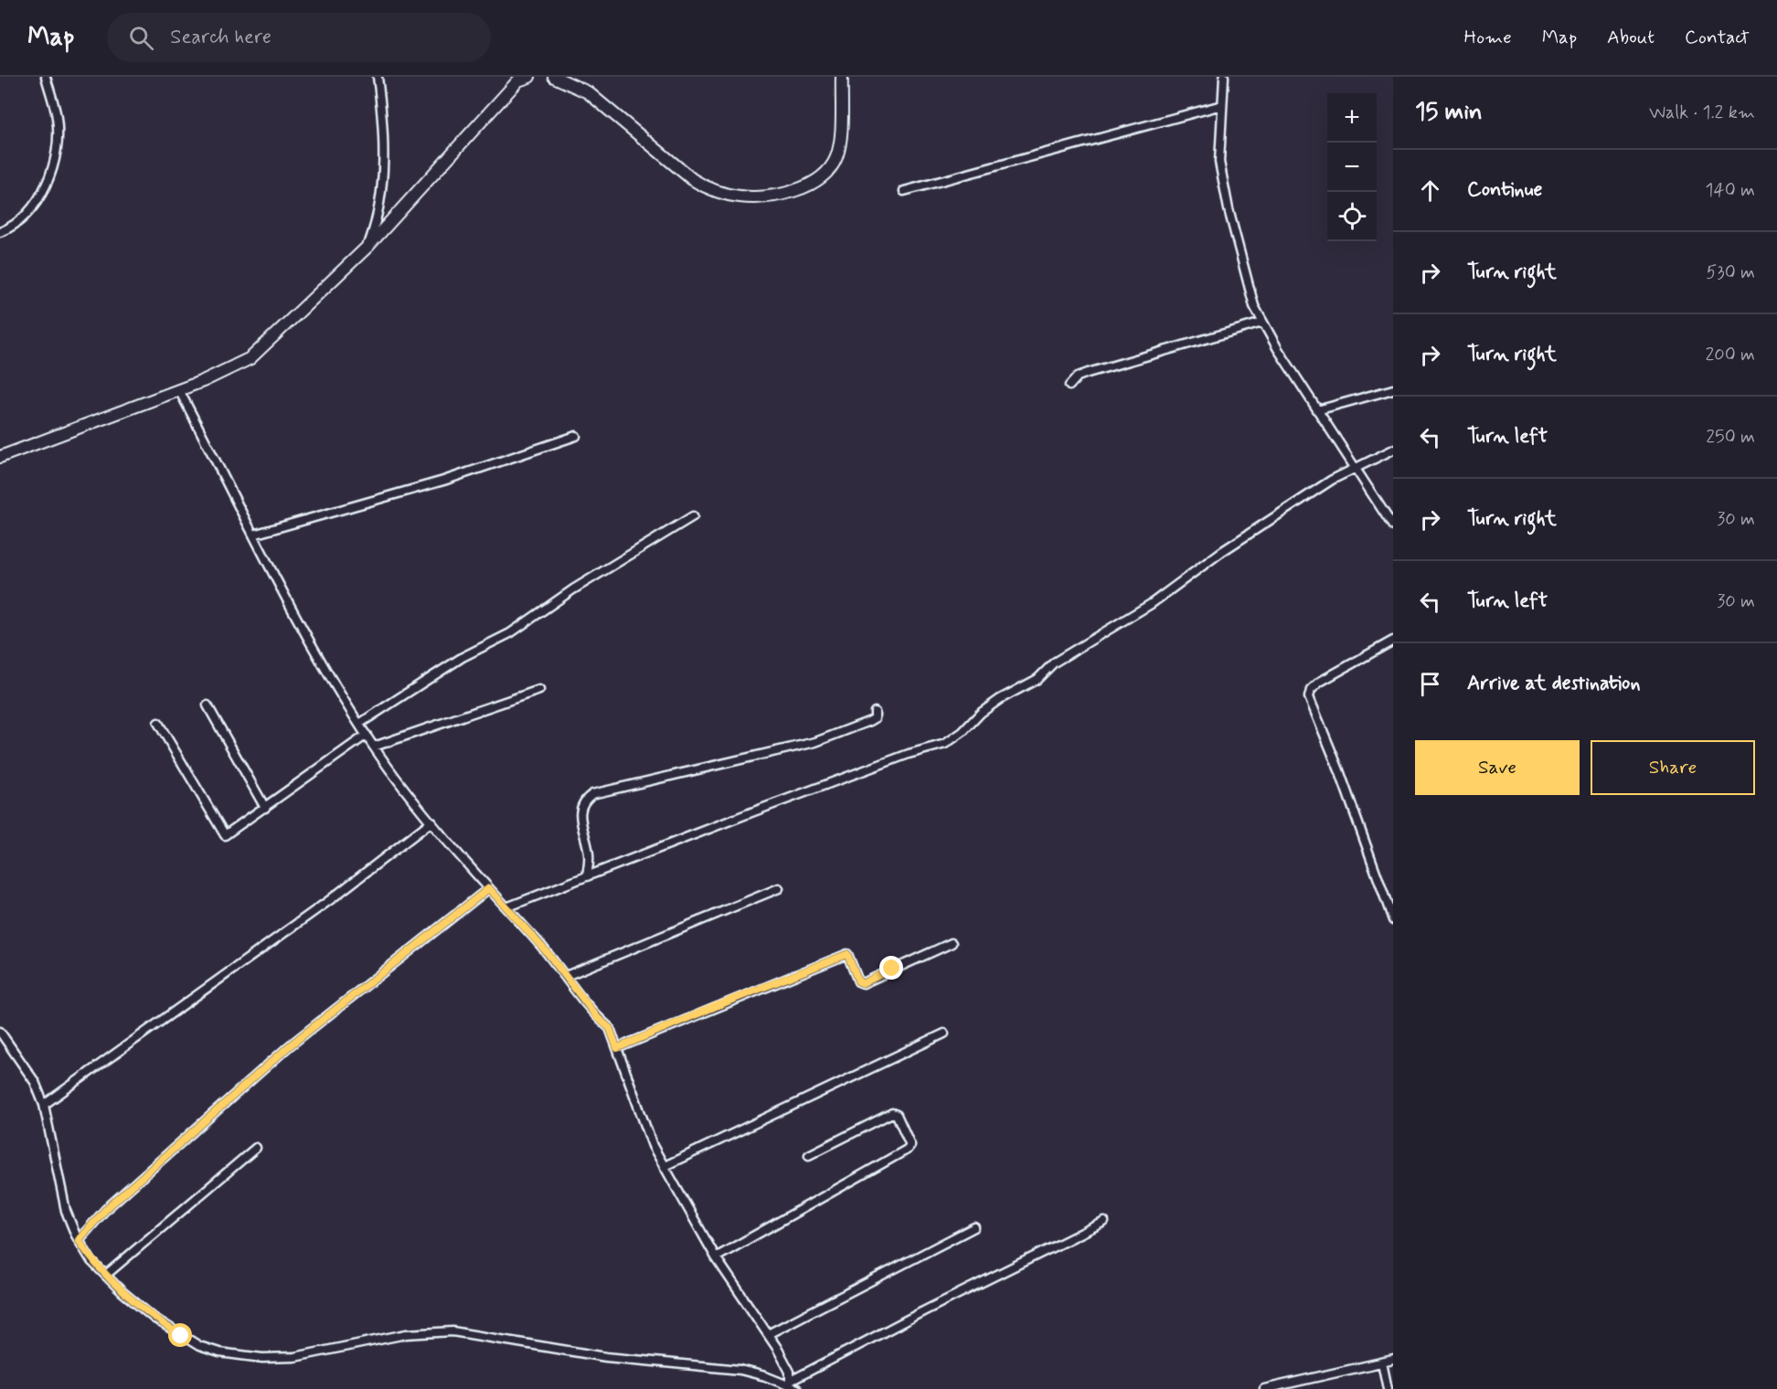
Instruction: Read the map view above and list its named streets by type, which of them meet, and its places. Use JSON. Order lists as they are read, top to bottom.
{
  "page": {
    "header": "Map",
    "search": "Search here",
    "nav": [
      "Home",
      "Map",
      "About",
      "Contact"
    ],
    "heading": ["15 min", "Walk · 1.2 km"],
    "map_buttons": ["+", "−"],
    "list": [
      ["Continue", "140 m"],
      ["Turn right", "530 m"],
      ["Turn right", "200 m"],
      ["Turn left", "250 m"],
      ["Turn right", "30 m"],
      ["Turn left", "30 m"],
      "Arrive at destination"
    ],
    "buttons": ["Save", "Share"]
  }
}
